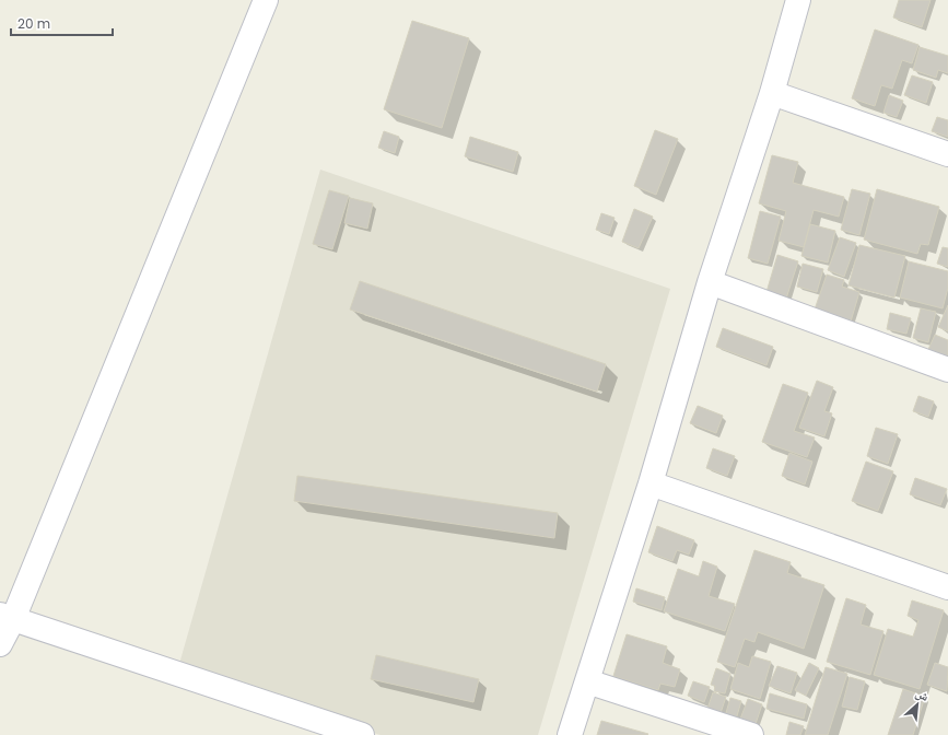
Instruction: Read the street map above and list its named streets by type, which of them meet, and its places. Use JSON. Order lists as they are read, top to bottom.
{
  "scale_bar": "20 m",
  "north": "top right"
}
